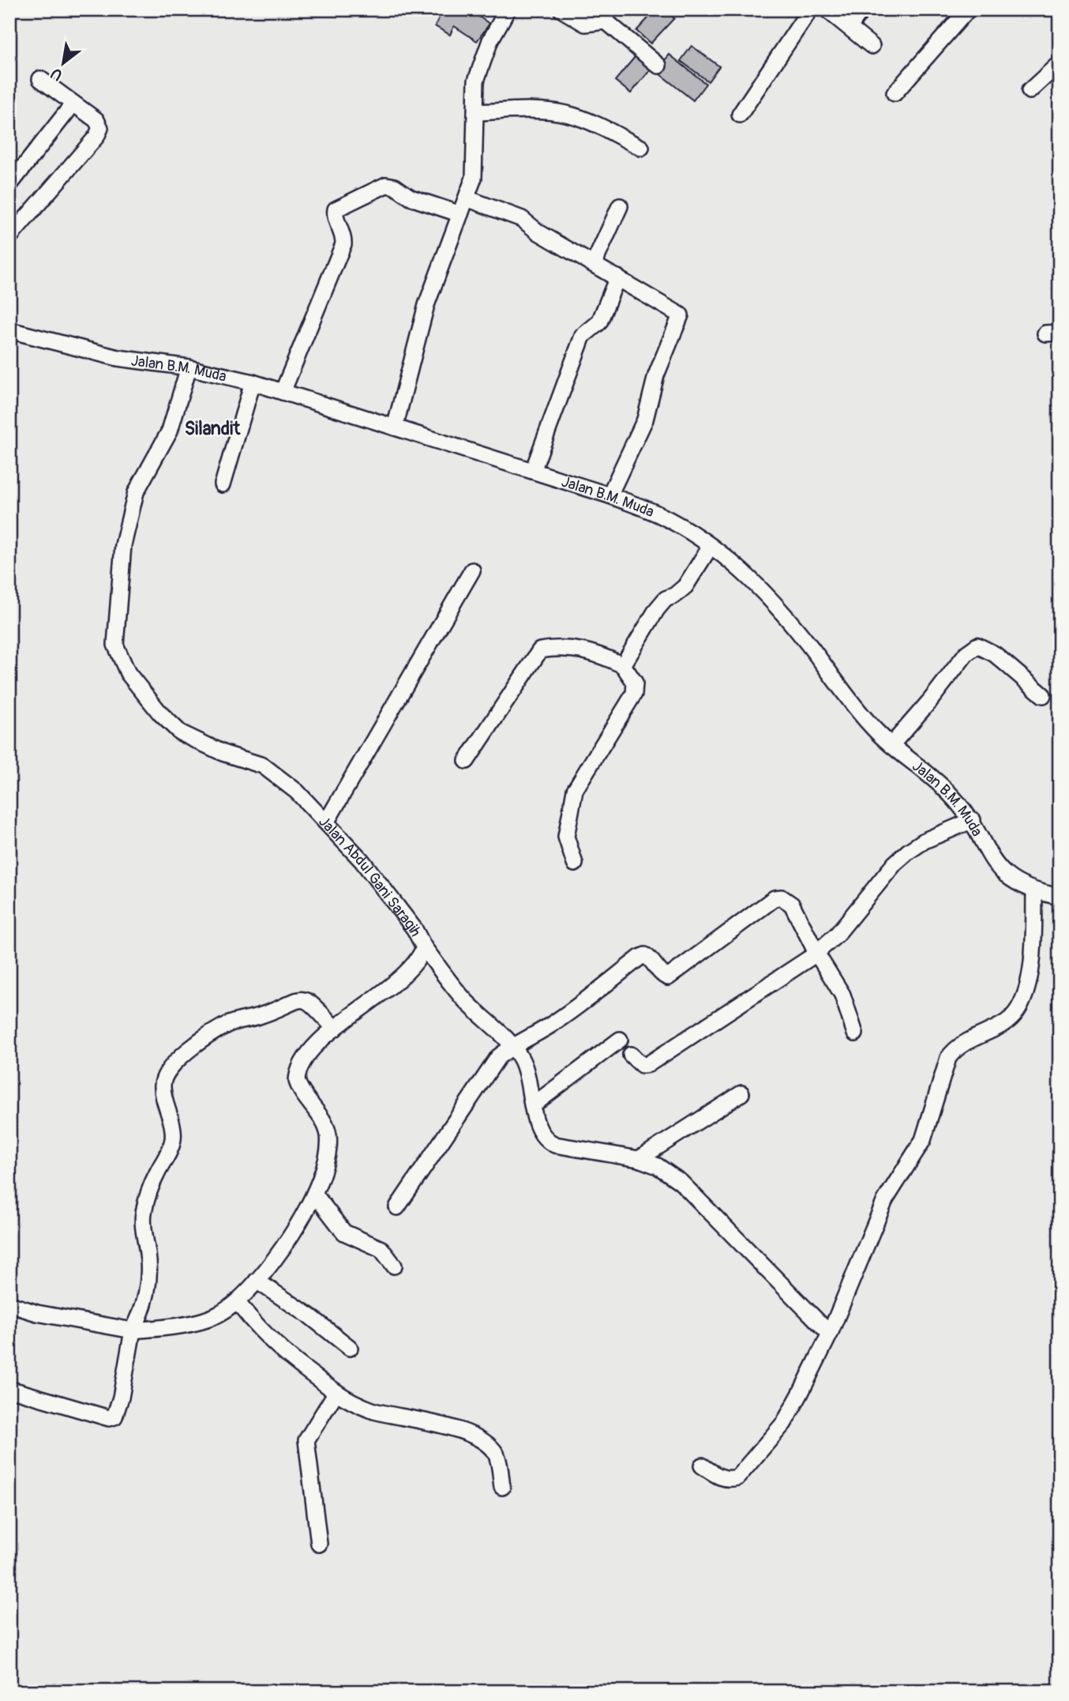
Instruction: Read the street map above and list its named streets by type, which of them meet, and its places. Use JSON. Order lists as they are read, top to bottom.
{
  "streets": {
    "street": ["Jalan B.M. Muda", "Jalan Abdul Gani Saragih"]
  },
  "crossings": [
    ["Jalan B.M. Muda", "Jalan Abdul Gani Saragih"]
  ],
  "districts": ["Silandit"],
  "north": "bottom left"
}
